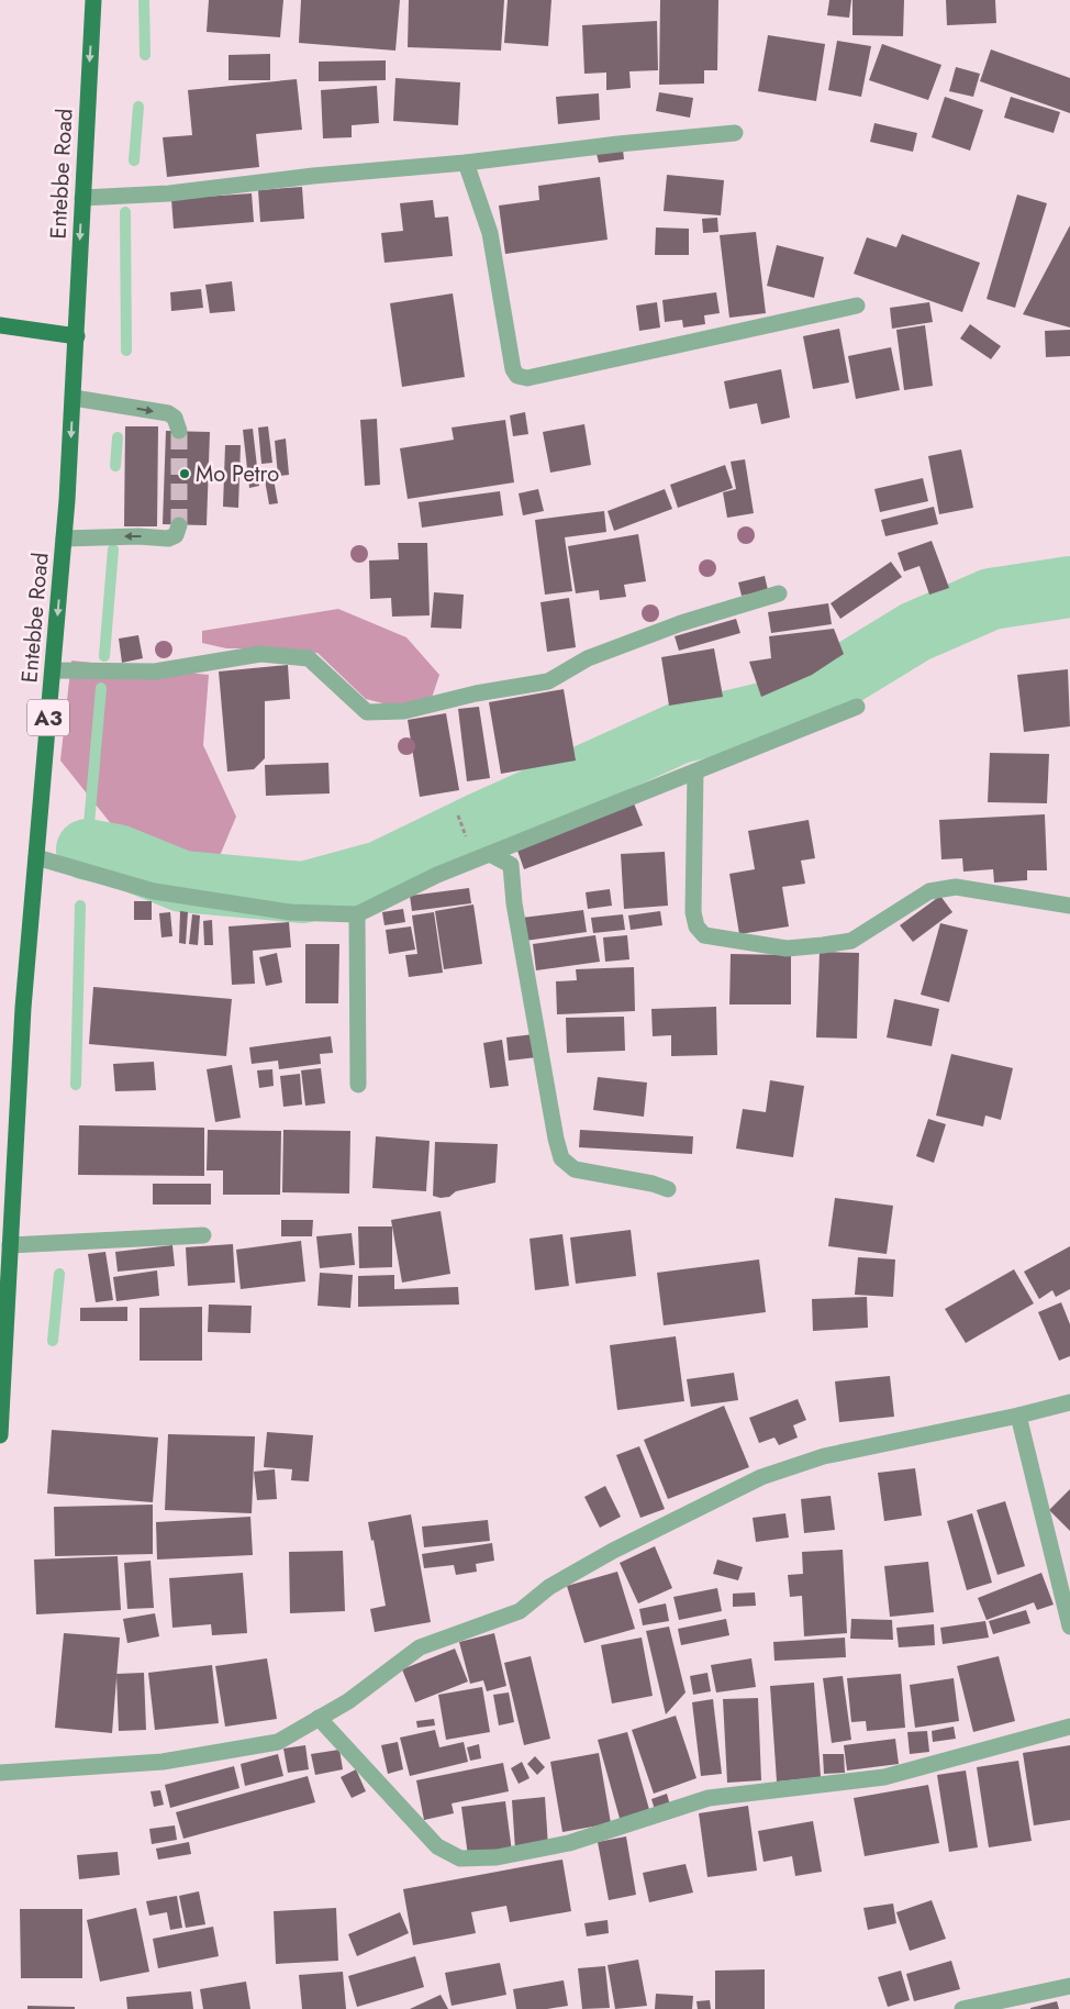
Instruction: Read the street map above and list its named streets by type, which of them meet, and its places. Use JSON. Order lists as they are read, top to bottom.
{
  "streets": {
    "main road": ["Entebbe Road", "A3"]
  },
  "one_way": ["Entebbe Road"],
  "places": ["Mo Petro"]
}
